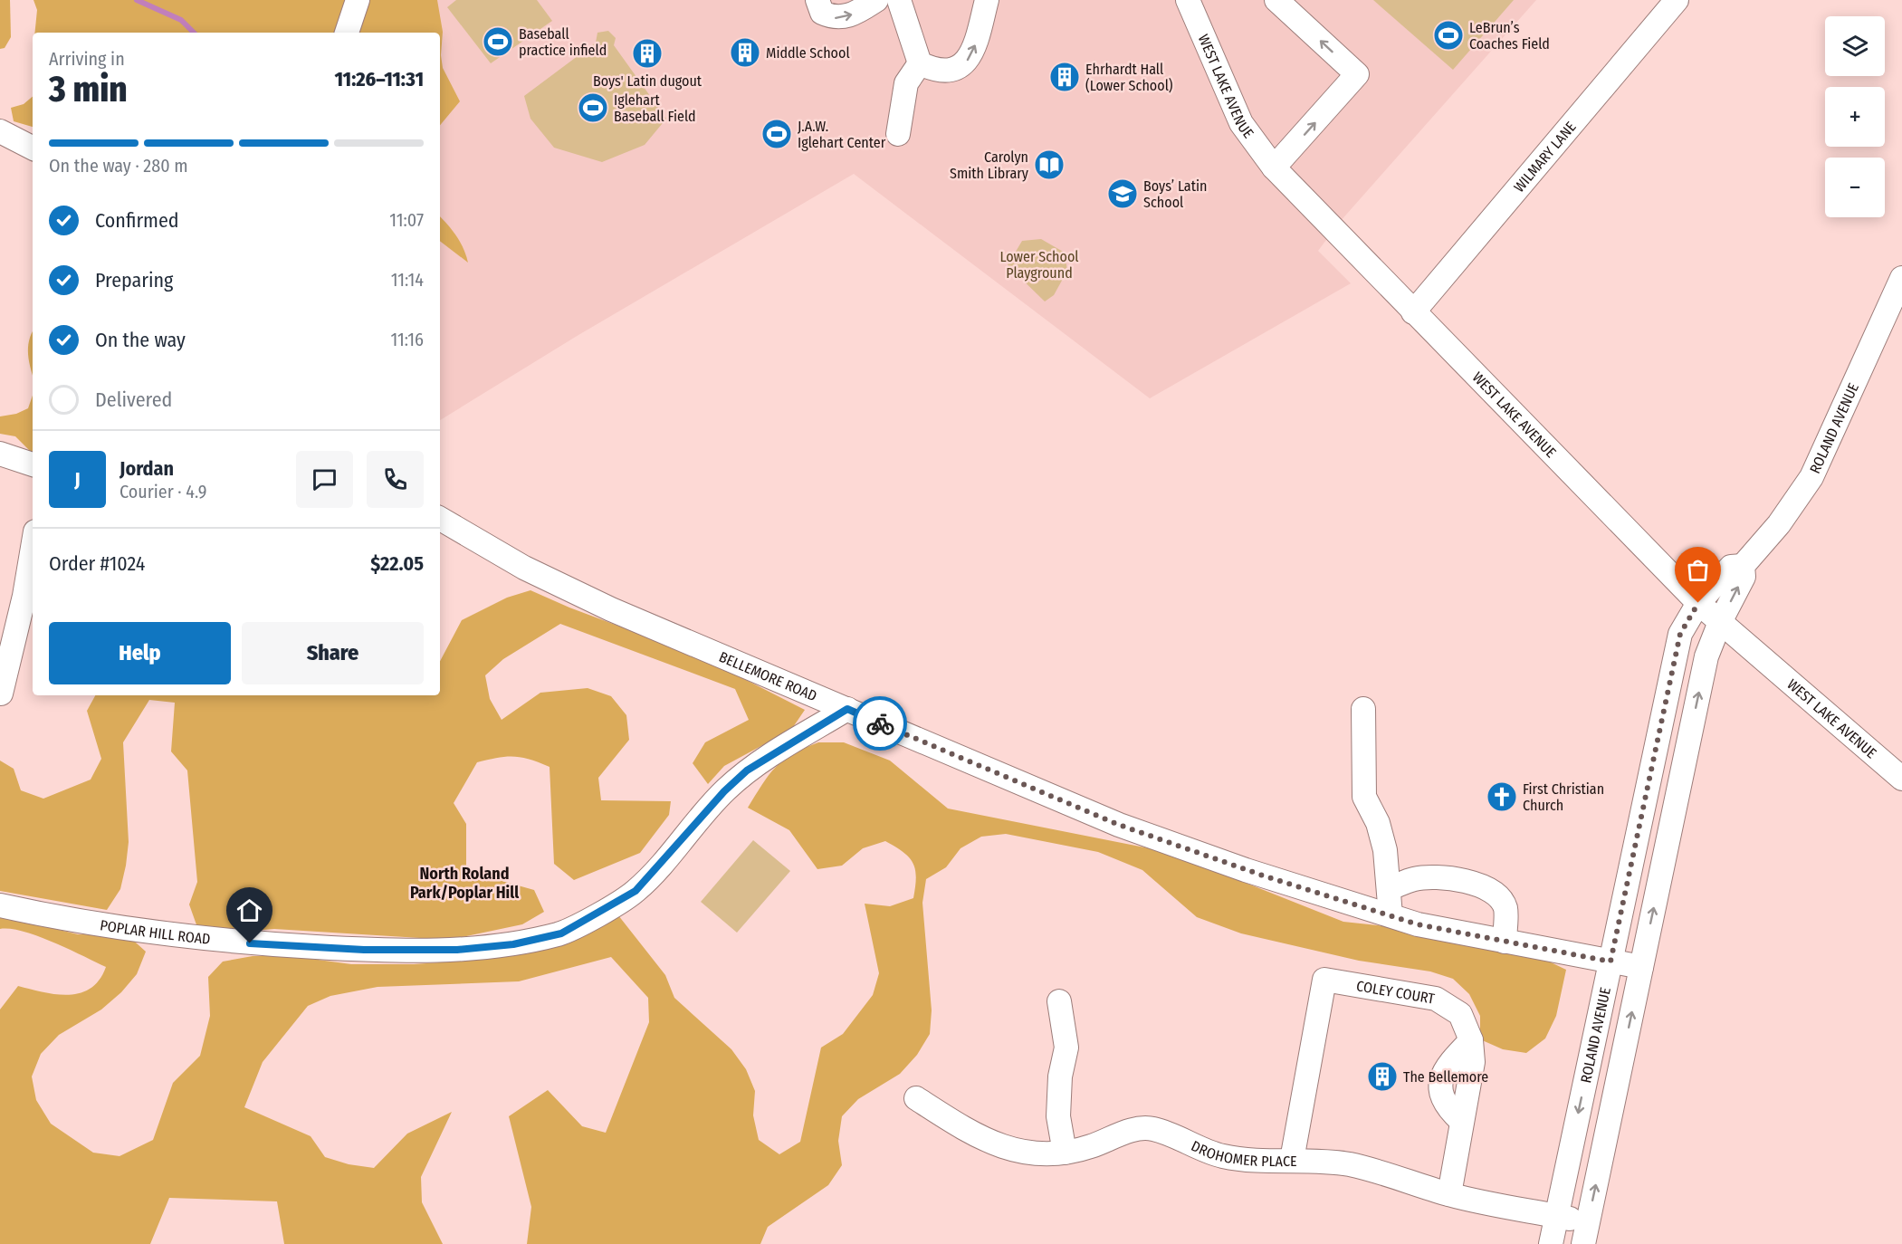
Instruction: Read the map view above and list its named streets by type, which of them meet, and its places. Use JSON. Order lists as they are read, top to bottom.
{
  "streets": {
    "street": [
      "WEST LAKE AVENUE",
      "WILMARY LANE",
      "ROLAND AVENUE",
      "BELLEMORE ROAD",
      "POPLAR HILL ROAD",
      "COLEY COURT",
      "DROHOMER PLACE"
    ]
  },
  "crossings": [
    ["WEST LAKE AVENUE", "WILMARY LANE"],
    ["WEST LAKE AVENUE", "ROLAND AVENUE"],
    ["ROLAND AVENUE", "BELLEMORE ROAD"],
    ["ROLAND AVENUE", "DROHOMER PLACE"],
    ["BELLEMORE ROAD", "POPLAR HILL ROAD"],
    ["COLEY COURT", "DROHOMER PLACE"]
  ],
  "districts": ["North Roland Park/Poplar Hill"],
  "parks": ["Lower School Playground"],
  "places": {
    "sports": [
      "LeBrun’s Coaches Field",
      "Baseball practice infield",
      "Iglehart Baseball Field",
      "J.A.W. Iglehart Center"
    ],
    "building": [
      "Middle School",
      "Boys' Latin dugout",
      "Ehrhardt Hall (Lower School)",
      "The Bellemore"
    ],
    "library": ["Carolyn Smith Library"],
    "school or university": ["Boys’ Latin School"],
    "church": ["First Christian Church"]
  },
  "page": {
    "map_buttons": ["+", "−"],
    "heading": ["3 min", "Arriving in", "11:26–11:31"],
    "panel": [
      "Jordan",
      "Courier · 4.9",
      "Order #1024",
      "$22.05"
    ],
    "bar": "On the way · 280 m",
    "list": [
      ["Confirmed", "11:07"],
      ["Preparing", "11:14"],
      ["On the way", "11:16"],
      "Delivered"
    ],
    "round": "J",
    "buttons": ["Help", "Share"]
  }
}
